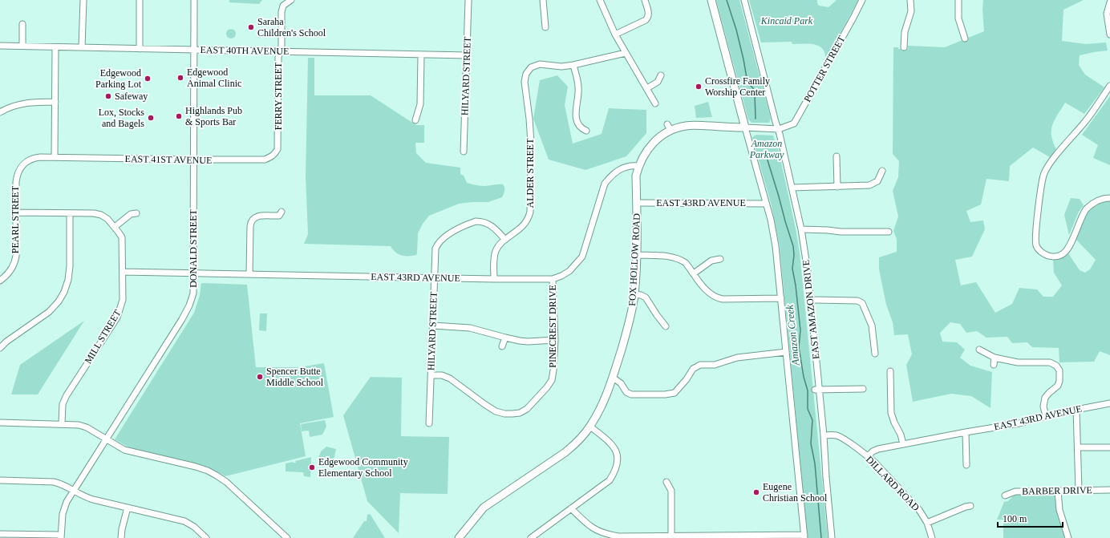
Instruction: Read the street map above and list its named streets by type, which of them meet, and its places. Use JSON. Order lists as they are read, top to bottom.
{
  "streets": {
    "main road": ["FOX HOLLOW ROAD"],
    "street": [
      "EAST 40TH AVENUE",
      "POTTER STREET",
      "HILYARD STREET",
      "FERRY STREET",
      "EAST 41ST AVENUE",
      "ALDER STREET",
      "EAST 43RD AVENUE",
      "PEARL STREET",
      "DONALD STREET",
      "EAST AMAZON DRIVE",
      "PINECREST DRIVE",
      "MILL STREET",
      "DILLARD ROAD",
      "BARBER DRIVE"
    ]
  },
  "crossings": [
    ["EAST 40TH AVENUE", "HILYARD STREET"],
    ["EAST 40TH AVENUE", "FERRY STREET"],
    ["EAST 40TH AVENUE", "DONALD STREET"],
    ["POTTER STREET", "FOX HOLLOW ROAD"],
    ["POTTER STREET", "EAST AMAZON DRIVE"],
    ["HILYARD STREET", "ALDER STREET"],
    ["HILYARD STREET", "EAST 43RD AVENUE"],
    ["HILYARD STREET", "PINECREST DRIVE"],
    ["FERRY STREET", "EAST 41ST AVENUE"],
    ["EAST 41ST AVENUE", "PEARL STREET"],
    ["EAST 41ST AVENUE", "DONALD STREET"],
    ["ALDER STREET", "EAST 43RD AVENUE"],
    ["EAST 43RD AVENUE", "DONALD STREET"],
    ["EAST 43RD AVENUE", "FOX HOLLOW ROAD"],
    ["EAST 43RD AVENUE", "PINECREST DRIVE"],
    ["EAST 43RD AVENUE", "MILL STREET"],
    ["EAST 43RD AVENUE", "DILLARD ROAD"],
    ["FOX HOLLOW ROAD", "EAST AMAZON DRIVE"],
    ["EAST AMAZON DRIVE", "DILLARD ROAD"]
  ],
  "water": ["Amazon Creek"],
  "parks": ["Kincaid Park", "Amazon Parkway"],
  "places": [
    "Saraha Children's School",
    "Edgewood Animal Clinic",
    "Edgewood Parking Lot",
    "Crossfire Family Worship Center",
    "Safeway",
    "Highlands Pub & Sports Bar",
    "Lox, Stocks and Bagels",
    "Spencer Butte Middle School",
    "Edgewood Community Elementary School",
    "Eugene Christian School"
  ],
  "scale_bar": "100 m"
}
